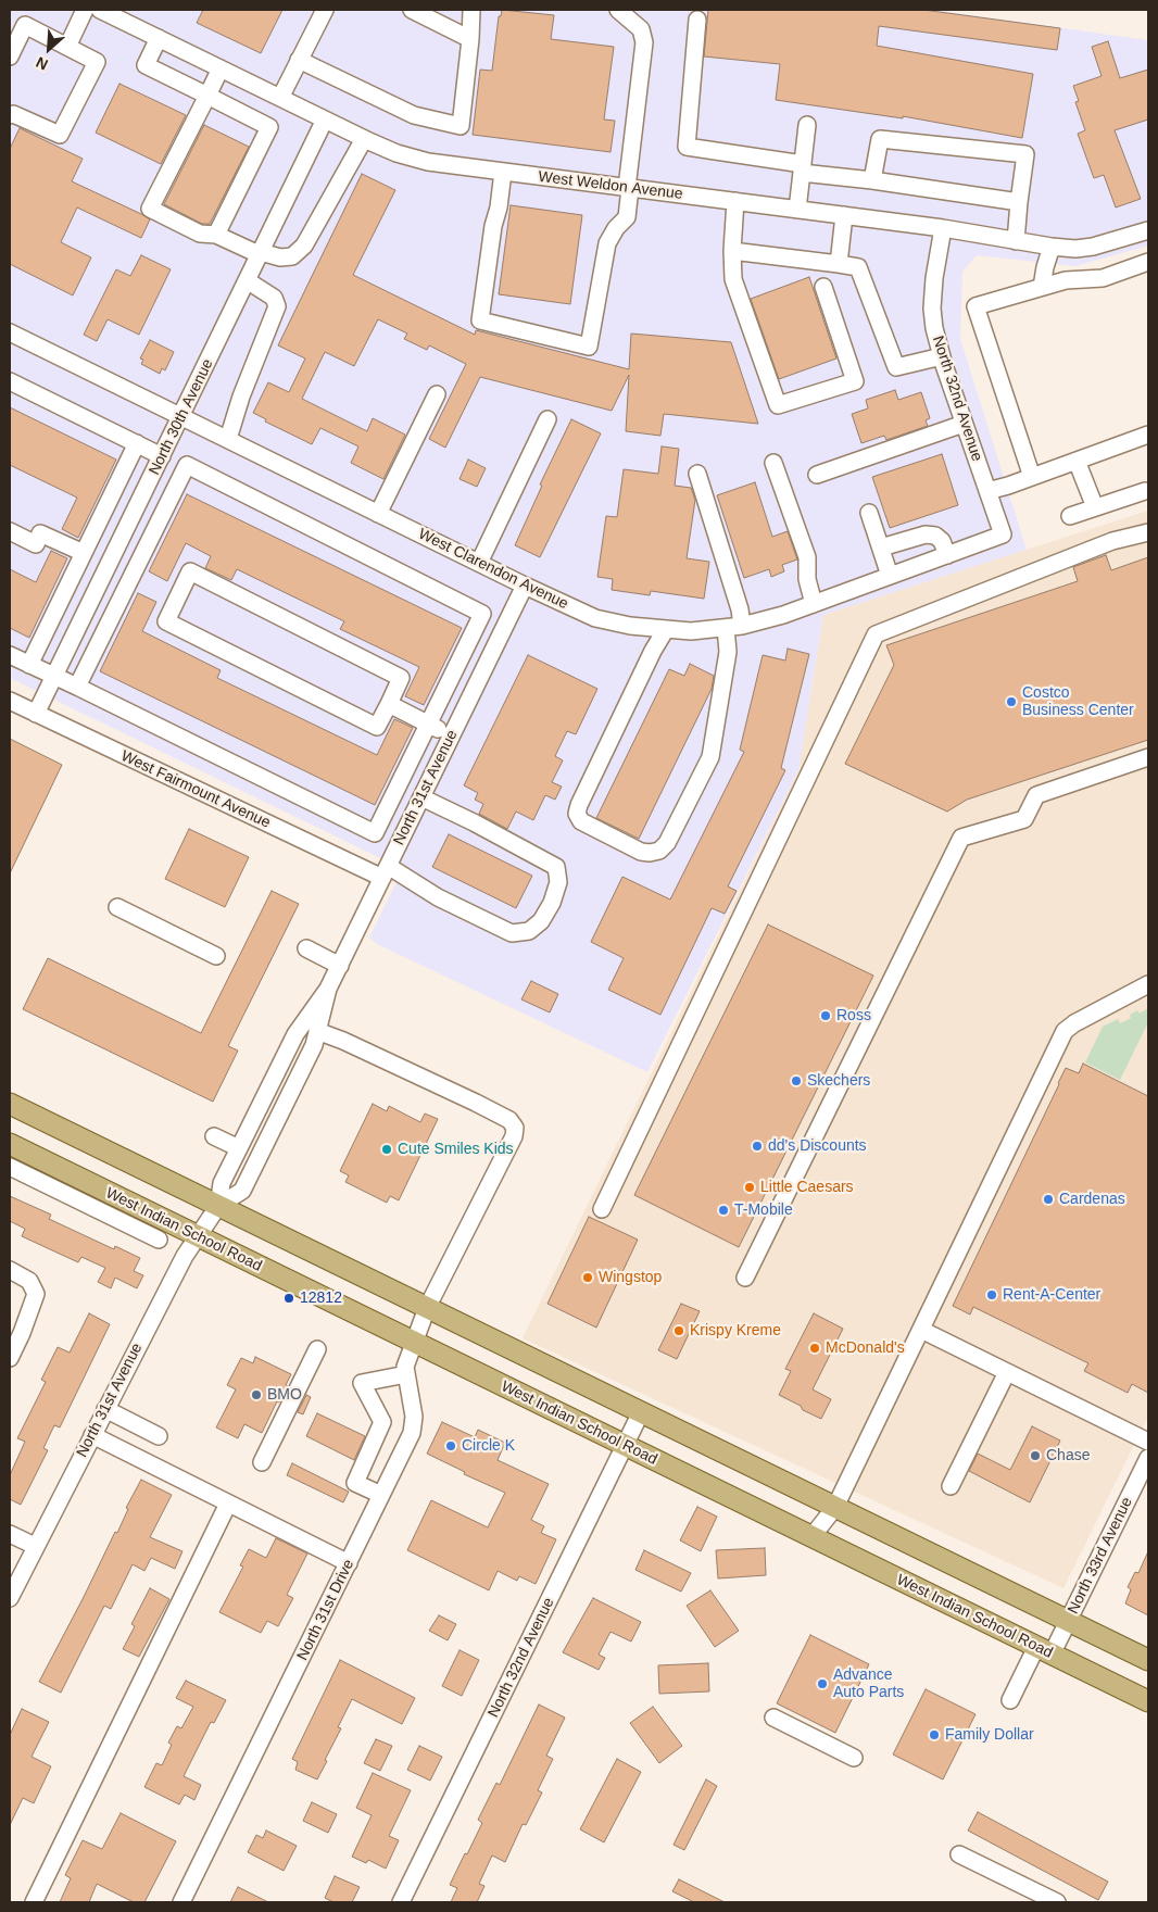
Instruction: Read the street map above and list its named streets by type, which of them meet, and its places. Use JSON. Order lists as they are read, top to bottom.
{
  "streets": {
    "main road": ["West Indian School Road"],
    "street": [
      "West Weldon Avenue",
      "North 32nd Avenue",
      "North 30th Avenue",
      "West Clarendon Avenue",
      "North 31st Avenue",
      "West Fairmount Avenue",
      "North 33rd Avenue",
      "North 31st Drive"
    ]
  },
  "crossings": [
    ["West Weldon Avenue", "North 32nd Avenue"],
    ["West Weldon Avenue", "North 30th Avenue"],
    ["North 32nd Avenue", "West Clarendon Avenue"],
    ["North 32nd Avenue", "West Indian School Road"],
    ["North 30th Avenue", "West Clarendon Avenue"],
    ["North 30th Avenue", "West Fairmount Avenue"],
    ["West Clarendon Avenue", "North 31st Avenue"],
    ["North 31st Avenue", "West Fairmount Avenue"],
    ["North 31st Avenue", "West Indian School Road"],
    ["North 31st Avenue", "North 31st Drive"],
    ["West Indian School Road", "North 33rd Avenue"],
    ["West Indian School Road", "North 31st Drive"]
  ],
  "places": [
    "Costco Business Center",
    "Ross",
    "Skechers",
    "dd's Discounts",
    "Cute Smiles Kids",
    "Little Caesars",
    "Cardenas",
    "T-Mobile",
    "Wingstop",
    "Rent-A-Center",
    "12812",
    "Krispy Kreme",
    "McDonald's",
    "BMO",
    "Circle K",
    "Chase",
    "Advance Auto Parts",
    "Family Dollar"
  ],
  "north": "bottom left"
}
